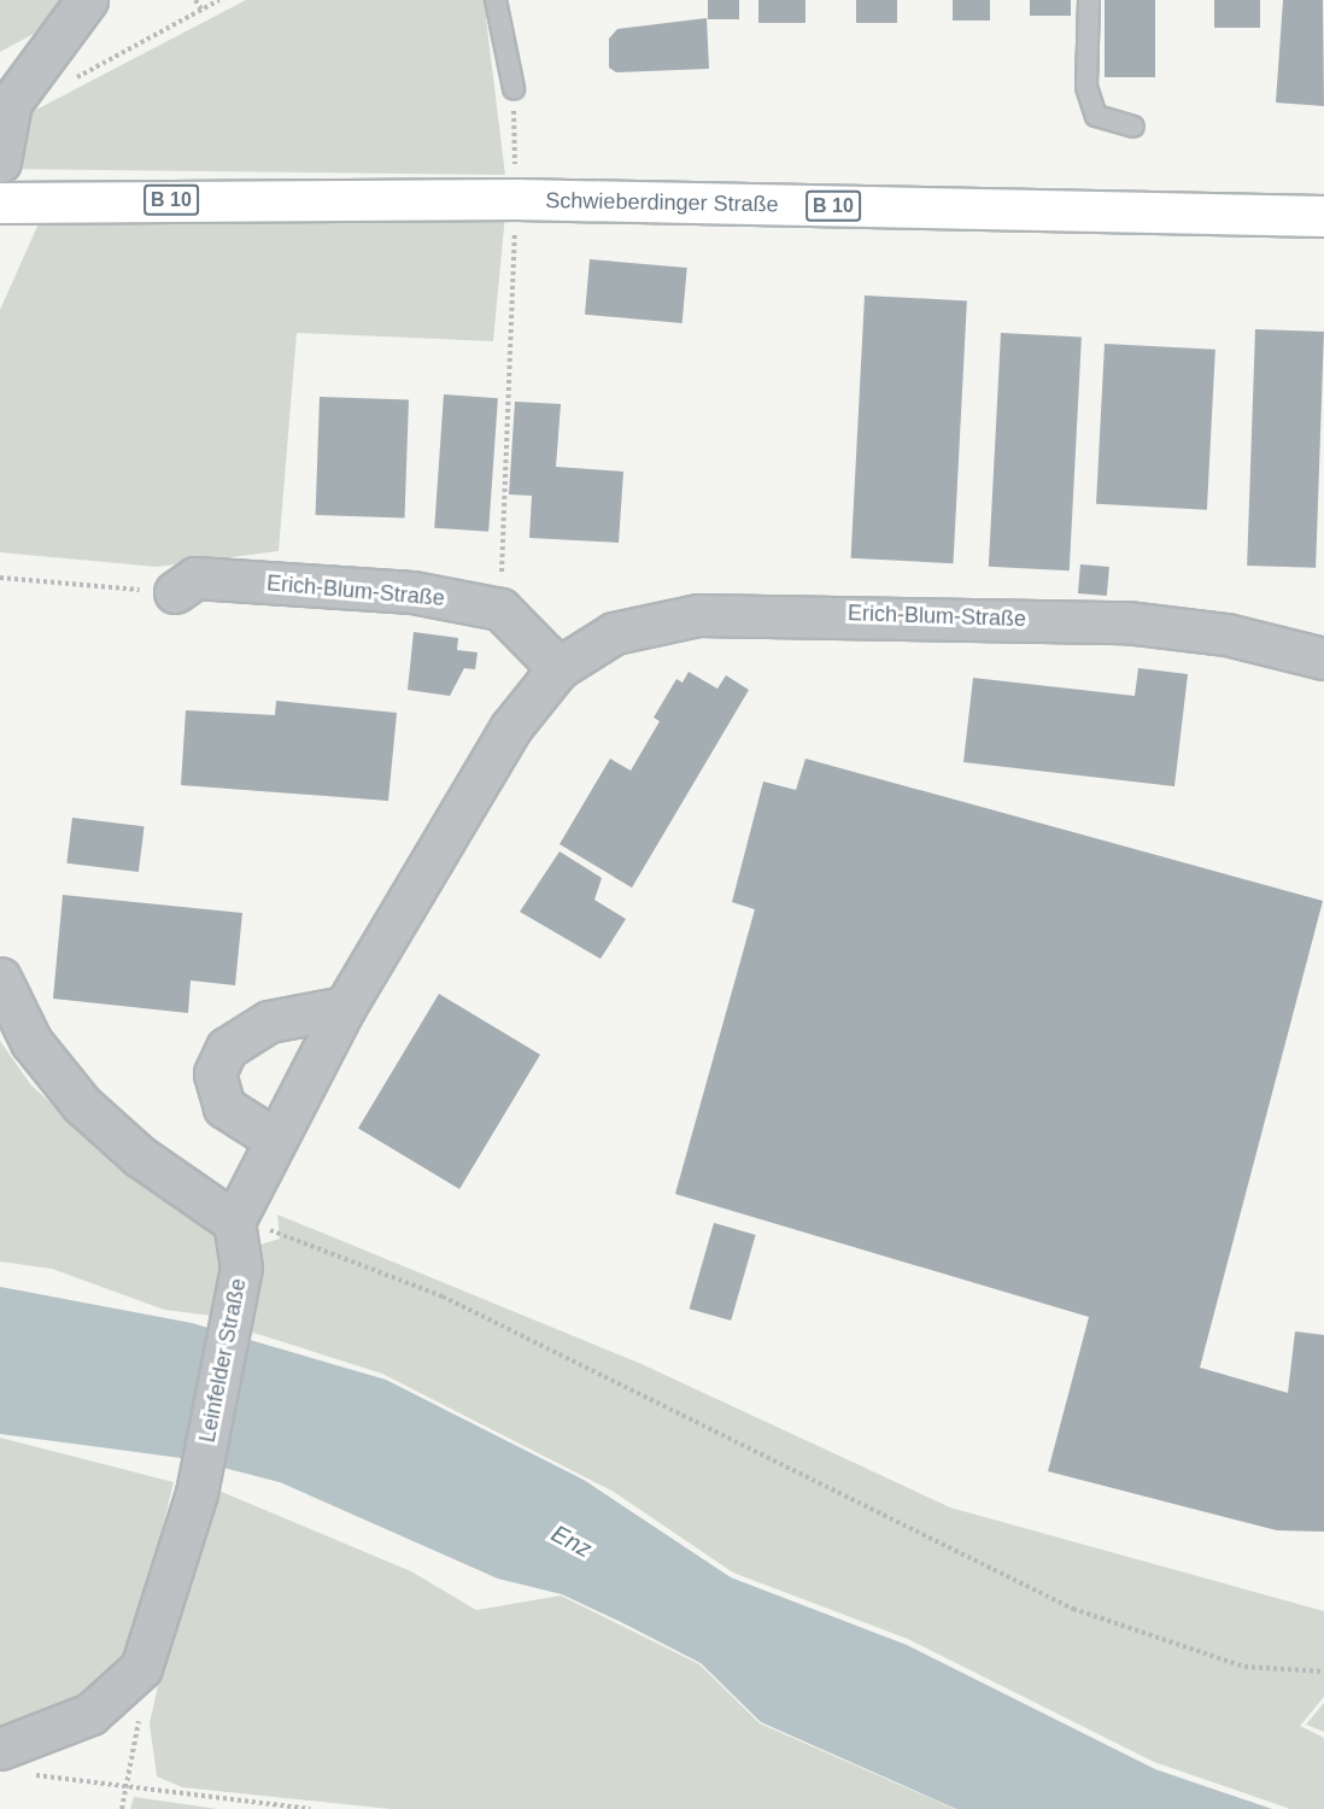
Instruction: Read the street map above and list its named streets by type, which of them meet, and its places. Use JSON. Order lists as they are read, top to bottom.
{
  "streets": {
    "main road": ["B 10", "Schwieberdinger Straße"],
    "street": ["Erich-Blum-Straße", "Leinfelder Straße"]
  },
  "crossings": [
    ["Erich-Blum-Straße", "Leinfelder Straße"]
  ],
  "water": ["Enz"]
}
